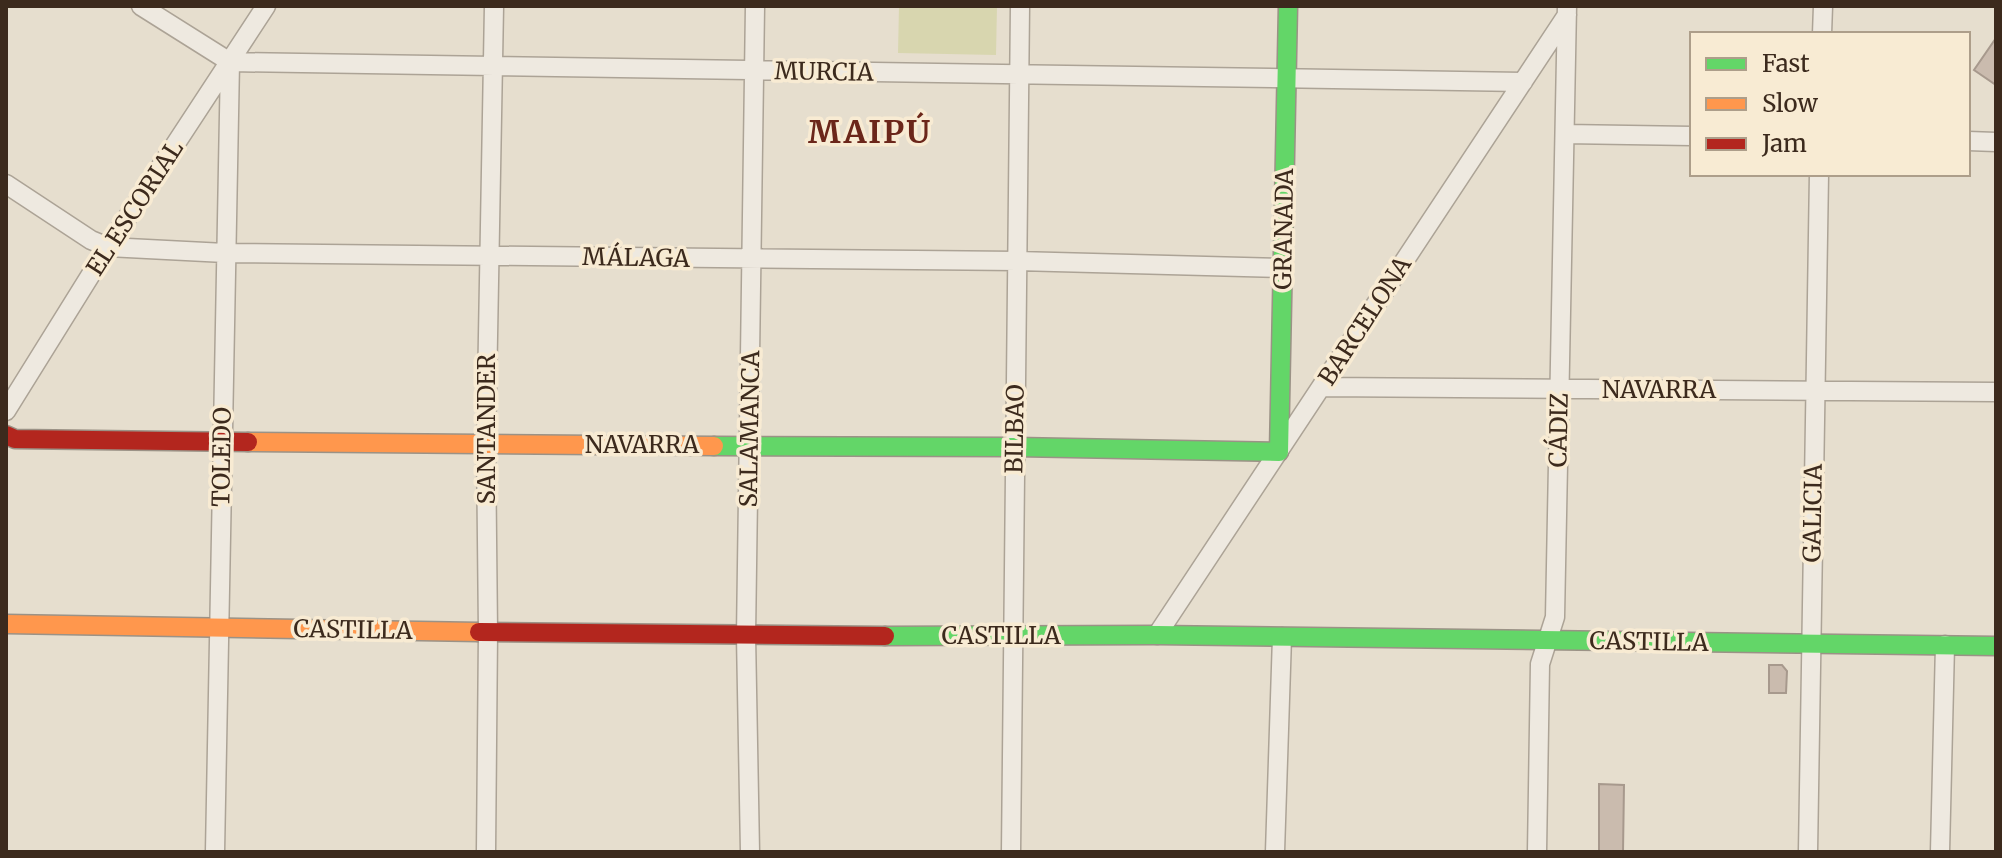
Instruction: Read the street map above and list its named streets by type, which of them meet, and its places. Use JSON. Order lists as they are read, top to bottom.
{
  "streets": {
    "street": [
      "MURCIA",
      "EL ESCORIAL",
      "GRANADA",
      "MÁLAGA",
      "BARCELONA",
      "NAVARRA",
      "SANTANDER",
      "SALAMANCA",
      "BILBAO",
      "CÁDIZ",
      "TOLEDO",
      "GALICIA",
      "CASTILLA"
    ]
  },
  "crossings": [
    ["MURCIA", "EL ESCORIAL"],
    ["MURCIA", "GRANADA"],
    ["MURCIA", "BARCELONA"],
    ["MURCIA", "SANTANDER"],
    ["MURCIA", "SALAMANCA"],
    ["MURCIA", "BILBAO"],
    ["MURCIA", "TOLEDO"],
    ["EL ESCORIAL", "MÁLAGA"],
    ["EL ESCORIAL", "TOLEDO"],
    ["GRANADA", "MÁLAGA"],
    ["GRANADA", "BARCELONA"],
    ["GRANADA", "NAVARRA"],
    ["MÁLAGA", "SANTANDER"],
    ["MÁLAGA", "SALAMANCA"],
    ["MÁLAGA", "BILBAO"],
    ["MÁLAGA", "TOLEDO"],
    ["BARCELONA", "NAVARRA"],
    ["BARCELONA", "CÁDIZ"],
    ["BARCELONA", "CASTILLA"],
    ["NAVARRA", "SANTANDER"],
    ["NAVARRA", "SALAMANCA"],
    ["NAVARRA", "BILBAO"],
    ["NAVARRA", "CÁDIZ"],
    ["NAVARRA", "TOLEDO"],
    ["NAVARRA", "GALICIA"],
    ["SANTANDER", "CASTILLA"],
    ["SALAMANCA", "CASTILLA"],
    ["BILBAO", "CASTILLA"],
    ["CÁDIZ", "CASTILLA"],
    ["TOLEDO", "CASTILLA"],
    ["GALICIA", "CASTILLA"]
  ],
  "districts": ["MAIPÚ"],
  "legend": ["Fast", "Slow", "Jam"]
}
